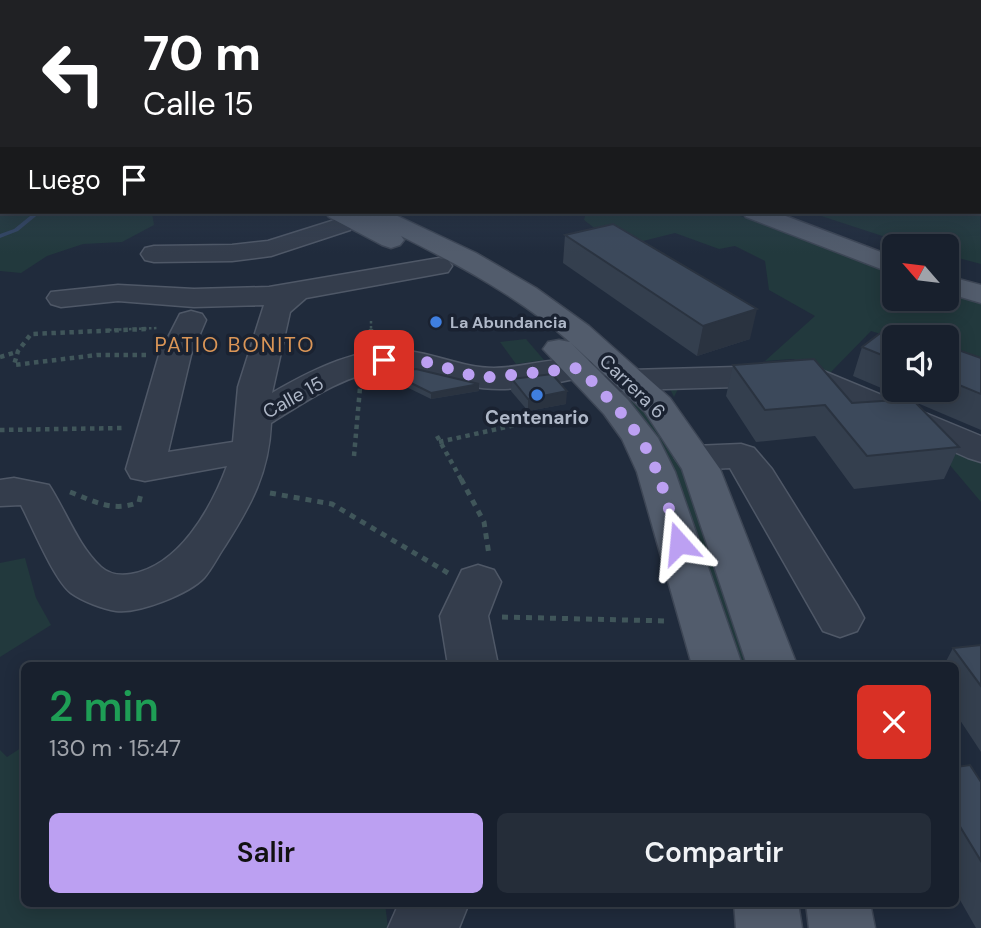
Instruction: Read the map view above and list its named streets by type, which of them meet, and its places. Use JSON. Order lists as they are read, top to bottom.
{
  "streets": {
    "main road": ["Carrera 6"],
    "street": ["Calle 15"]
  },
  "crossings": [
    ["Carrera 6", "Calle 15"]
  ],
  "districts": ["PATIO BONITO"],
  "places": ["La Abundancia", "Centenario"],
  "north": "top left",
  "page": {
    "turn": ["70 m", "Calle 15"],
    "then": "Luego",
    "heading": ["2 min", "130 m · 15:47"],
    "buttons": ["Salir", "Compartir"]
  }
}
